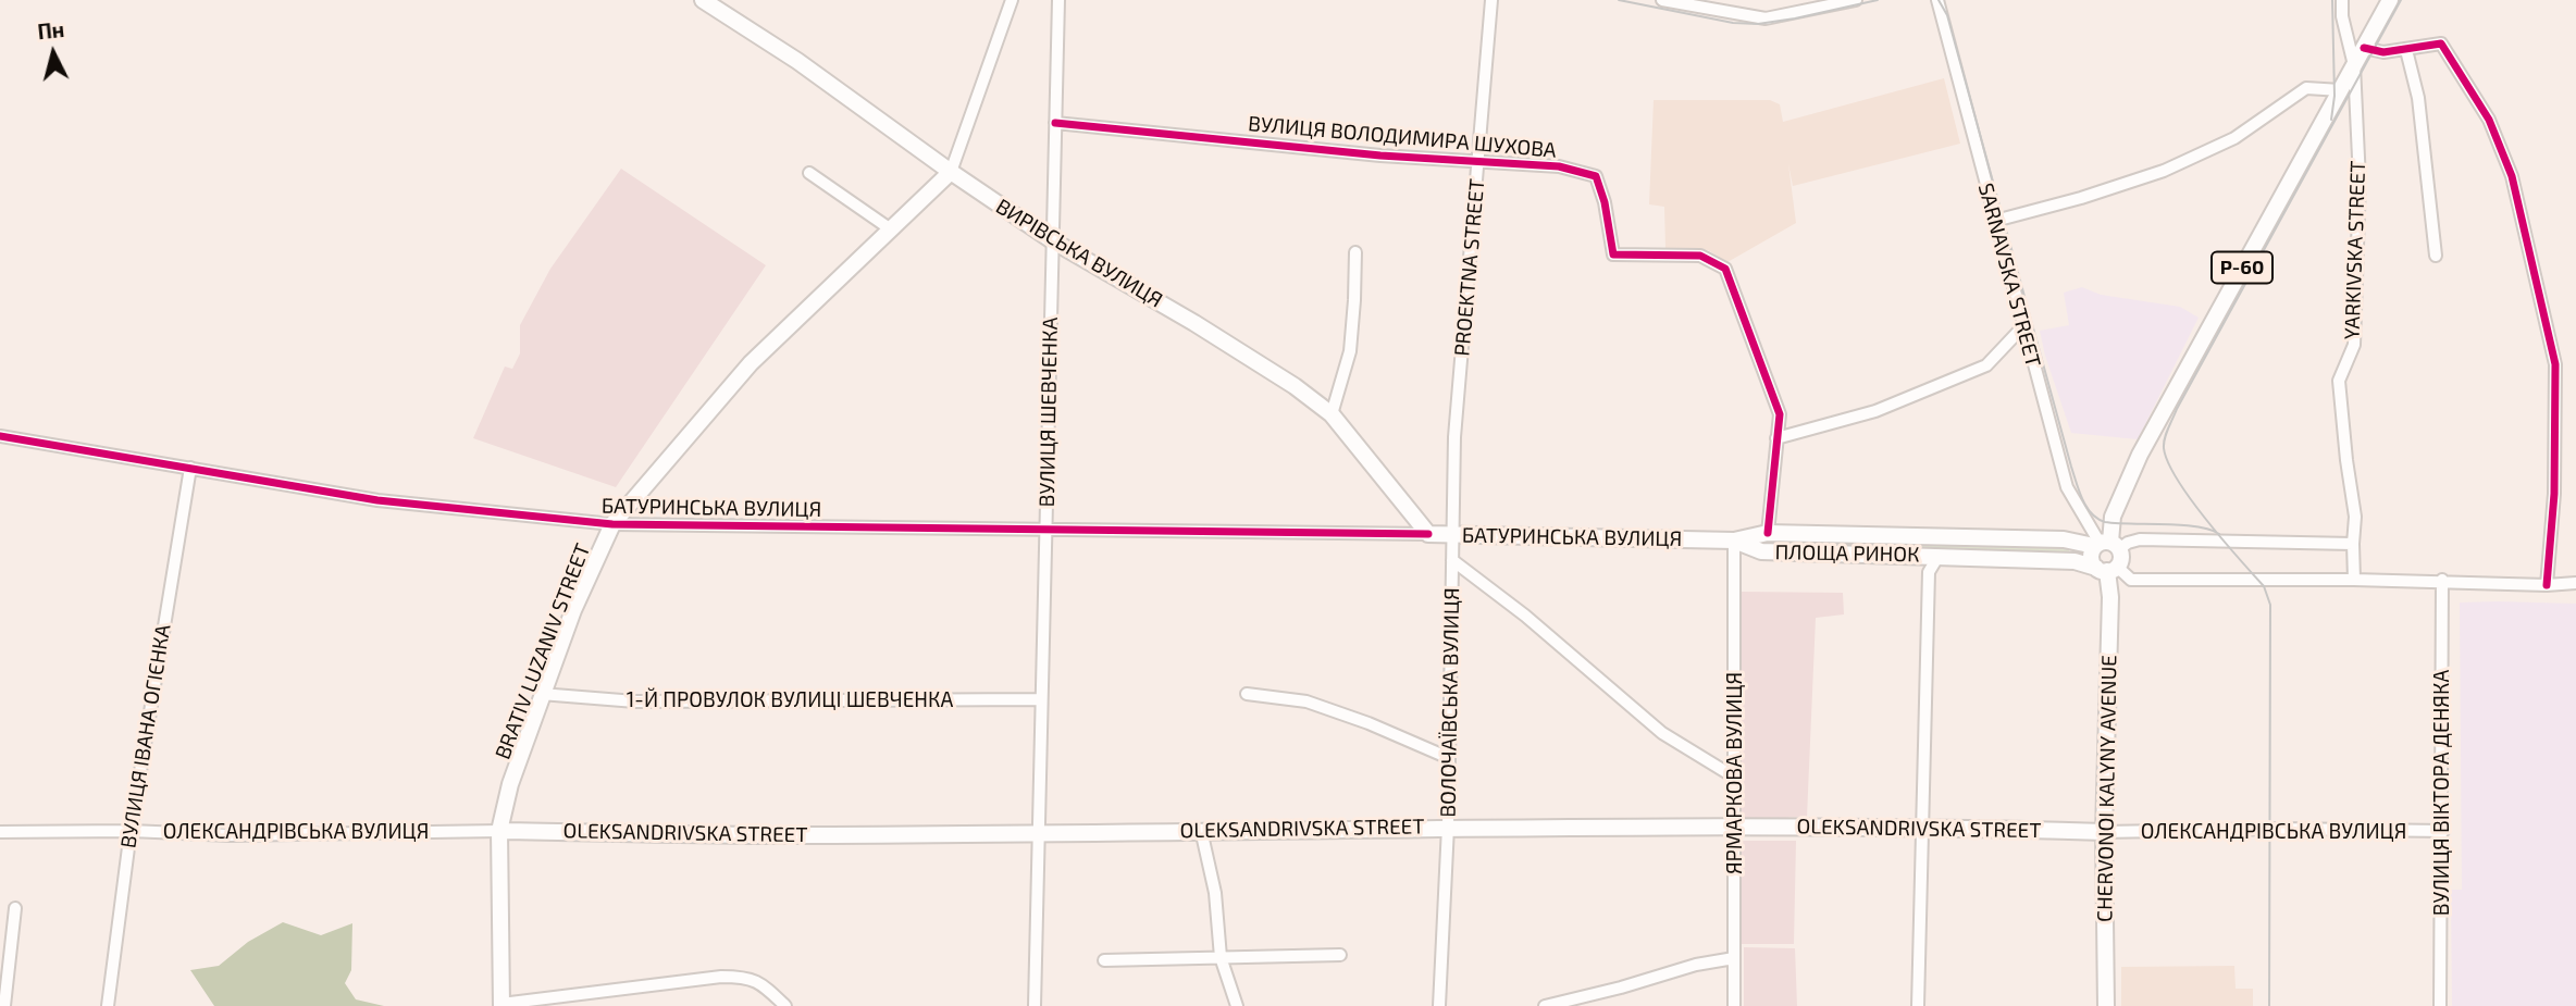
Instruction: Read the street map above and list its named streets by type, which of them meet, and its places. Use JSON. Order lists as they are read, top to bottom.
{
  "streets": {
    "main road": [
      "ВИРІВСЬКА ВУЛИЦЯ",
      "Р-60",
      "БАТУРИНСЬКА ВУЛИЦЯ",
      "ПЛОЩА РИНОК",
      "BRATIV LUZANIV STREET",
      "CHERVONOI KALYNY AVENUE",
      "OLEKSANDRIVSKA STREET"
    ],
    "street": [
      "ВУЛИЦЯ ВОЛОДИМИРА ШУХОВА",
      "YARKIVSKA STREET",
      "PROEKTNA STREET",
      "SARNAVSKA STREET",
      "ВУЛИЦЯ ШЕВЧЕНКА",
      "1-Й ПРОВУЛОК ВУЛИЦІ ШЕВЧЕНКА",
      "ВОЛОЧАЇВСЬКА ВУЛИЦЯ",
      "ВУЛИЦЯ ІВАНА ОГІЄНКА",
      "ЯРМАРКОВА ВУЛИЦЯ",
      "ВУЛИЦЯ ВІКТОРА ДЕНЯКА",
      "ОЛЕКСАНДРІВСЬКА ВУЛИЦЯ"
    ]
  },
  "crossings": [
    ["ВУЛИЦЯ ВОЛОДИМИРА ШУХОВА", "PROEKTNA STREET"],
    ["ВУЛИЦЯ ВОЛОДИМИРА ШУХОВА", "ВУЛИЦЯ ШЕВЧЕНКА"],
    ["ВУЛИЦЯ ВОЛОДИМИРА ШУХОВА", "ПЛОЩА РИНОК"],
    ["YARKIVSKA STREET", "Р-60"],
    ["ВИРІВСЬКА ВУЛИЦЯ", "ВУЛИЦЯ ШЕВЧЕНКА"],
    ["ВИРІВСЬКА ВУЛИЦЯ", "БАТУРИНСЬКА ВУЛИЦЯ"],
    ["ВИРІВСЬКА ВУЛИЦЯ", "BRATIV LUZANIV STREET"],
    ["PROEKTNA STREET", "БАТУРИНСЬКА ВУЛИЦЯ"],
    ["PROEKTNA STREET", "ВОЛОЧАЇВСЬКА ВУЛИЦЯ"],
    ["Р-60", "SARNAVSKA STREET"],
    ["Р-60", "ПЛОЩА РИНОК"],
    ["Р-60", "CHERVONOI KALYNY AVENUE"],
    ["SARNAVSKA STREET", "ПЛОЩА РИНОК"],
    ["ВУЛИЦЯ ШЕВЧЕНКА", "БАТУРИНСЬКА ВУЛИЦЯ"],
    ["ВУЛИЦЯ ШЕВЧЕНКА", "1-Й ПРОВУЛОК ВУЛИЦІ ШЕВЧЕНКА"],
    ["ВУЛИЦЯ ШЕВЧЕНКА", "OLEKSANDRIVSKA STREET"],
    ["БАТУРИНСЬКА ВУЛИЦЯ", "ПЛОЩА РИНОК"],
    ["БАТУРИНСЬКА ВУЛИЦЯ", "BRATIV LUZANIV STREET"],
    ["БАТУРИНСЬКА ВУЛИЦЯ", "ВОЛОЧАЇВСЬКА ВУЛИЦЯ"],
    ["БАТУРИНСЬКА ВУЛИЦЯ", "ВУЛИЦЯ ІВАНА ОГІЄНКА"],
    ["БАТУРИНСЬКА ВУЛИЦЯ", "ЯРМАРКОВА ВУЛИЦЯ"],
    ["ПЛОЩА РИНОК", "ЯРМАРКОВА ВУЛИЦЯ"],
    ["ПЛОЩА РИНОК", "CHERVONOI KALYNY AVENUE"],
    ["BRATIV LUZANIV STREET", "1-Й ПРОВУЛОК ВУЛИЦІ ШЕВЧЕНКА"],
    ["BRATIV LUZANIV STREET", "OLEKSANDRIVSKA STREET"],
    ["BRATIV LUZANIV STREET", "ОЛЕКСАНДРІВСЬКА ВУЛИЦЯ"],
    ["ВОЛОЧАЇВСЬКА ВУЛИЦЯ", "OLEKSANDRIVSKA STREET"],
    ["ВУЛИЦЯ ІВАНА ОГІЄНКА", "ОЛЕКСАНДРІВСЬКА ВУЛИЦЯ"],
    ["ЯРМАРКОВА ВУЛИЦЯ", "OLEKSANDRIVSKA STREET"],
    ["CHERVONOI KALYNY AVENUE", "OLEKSANDRIVSKA STREET"],
    ["CHERVONOI KALYNY AVENUE", "ОЛЕКСАНДРІВСЬКА ВУЛИЦЯ"],
    ["ВУЛИЦЯ ВІКТОРА ДЕНЯКА", "ОЛЕКСАНДРІВСЬКА ВУЛИЦЯ"],
    ["OLEKSANDRIVSKA STREET", "ОЛЕКСАНДРІВСЬКА ВУЛИЦЯ"]
  ],
  "north": "top"
}
